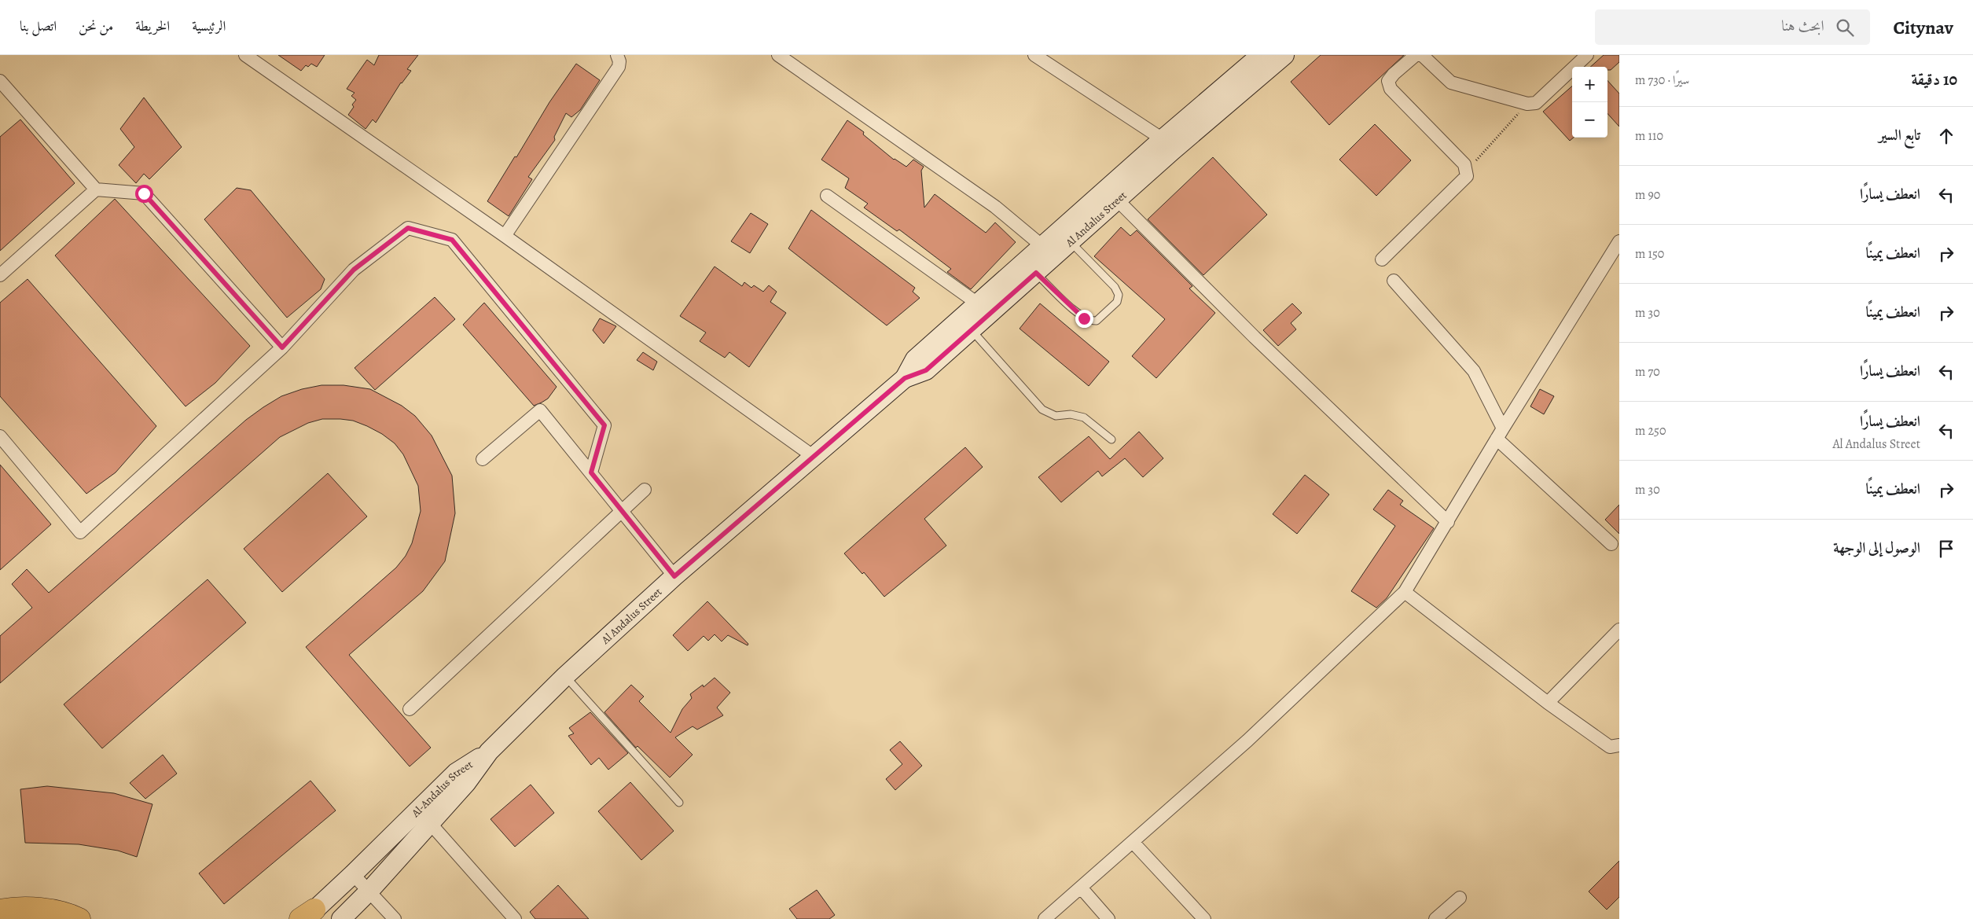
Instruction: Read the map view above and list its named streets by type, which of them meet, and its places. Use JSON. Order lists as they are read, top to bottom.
{
  "streets": {
    "main road": ["Al Andalus Street", "Al-Andalus Street"]
  },
  "crossings": [
    ["Al Andalus Street", "Al-Andalus Street"]
  ],
  "page": {
    "header": "Citynav",
    "search": "ابحث هنا",
    "nav": [
      "الرئيسية",
      "الخريطة",
      "من نحن",
      "اتصل بنا"
    ],
    "heading": ["10 دقيقة", "سيرًا · 730 m"],
    "map_buttons": ["+", "−"],
    "list": [
      ["تابع السير", "110 m"],
      ["انعطف يسارًا", "90 m"],
      ["انعطف يمينًا", "150 m"],
      ["انعطف يمينًا", "30 m"],
      ["انعطف يسارًا", "70 m"],
      ["انعطف يسارًا", "Al Andalus Street", "250 m"],
      ["انعطف يمينًا", "30 m"],
      "الوصول إلى الوجهة"
    ]
  }
}
